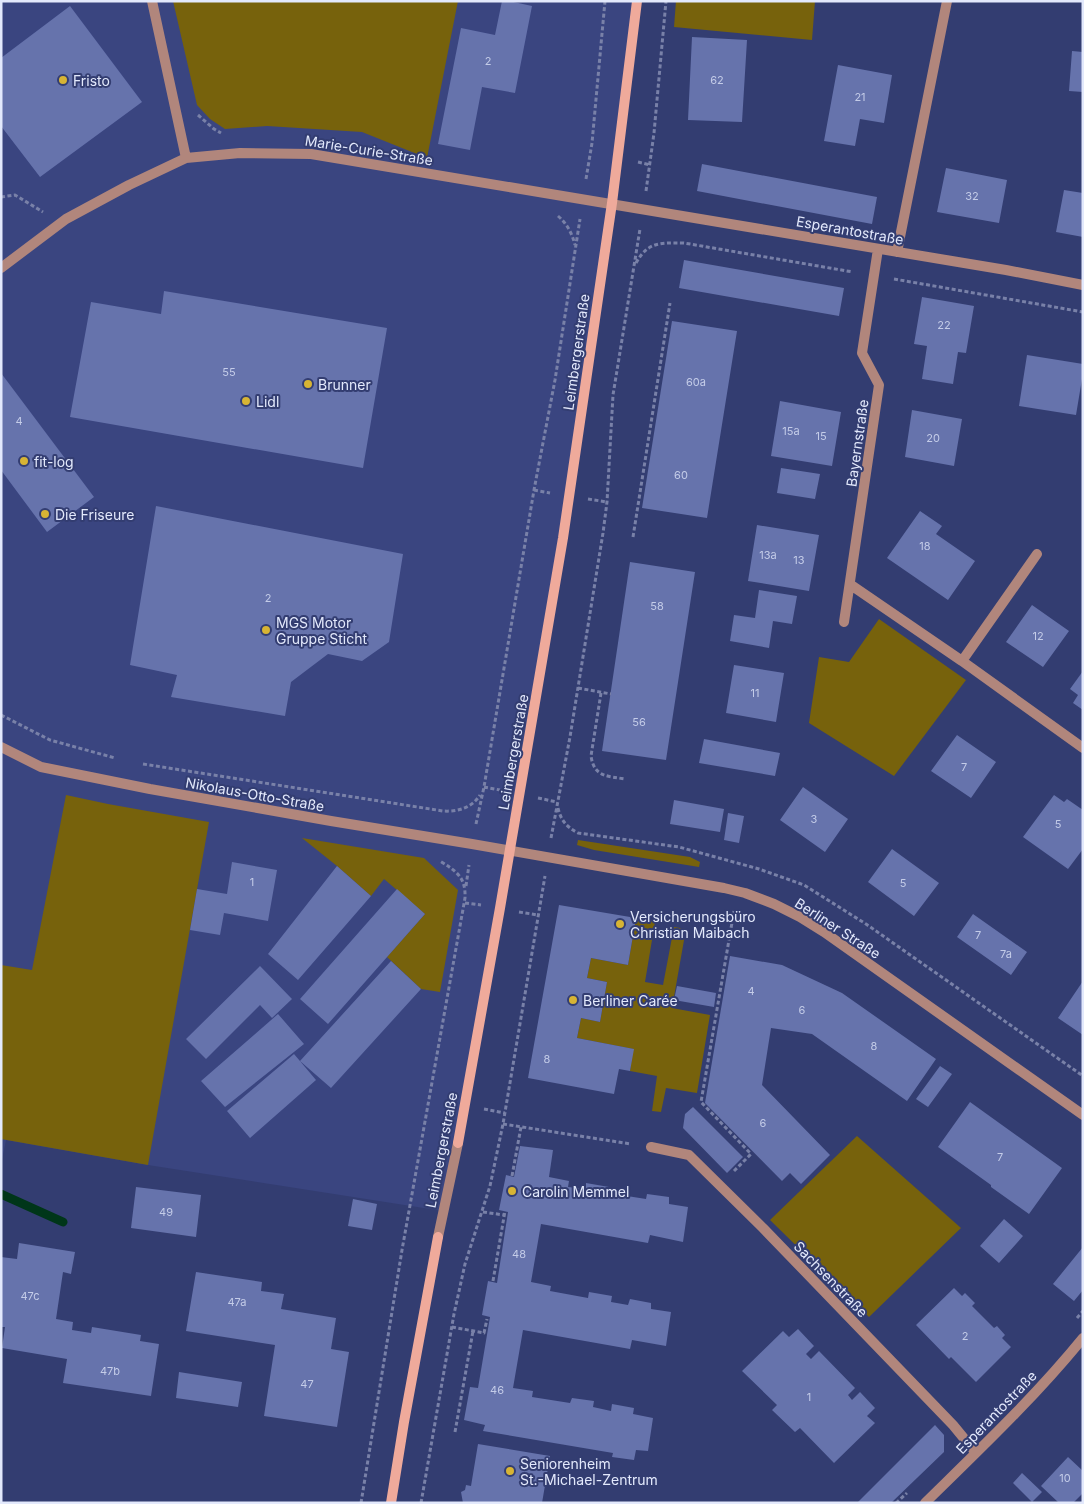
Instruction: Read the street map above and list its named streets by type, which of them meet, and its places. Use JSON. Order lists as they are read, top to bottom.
{
  "streets": {
    "street": [
      "Marie-Curie-Straße",
      "Esperantostraße",
      "Leimbergerstraße",
      "Bayernstraße",
      "Nikolaus-Otto-Straße",
      "Berliner Straße",
      "Sachsenstraße"
    ]
  },
  "crossings": [
    ["Marie-Curie-Straße", "Esperantostraße"],
    ["Marie-Curie-Straße", "Leimbergerstraße"],
    ["Esperantostraße", "Leimbergerstraße"],
    ["Esperantostraße", "Bayernstraße"],
    ["Esperantostraße", "Sachsenstraße"],
    ["Leimbergerstraße", "Nikolaus-Otto-Straße"],
    ["Leimbergerstraße", "Berliner Straße"],
    ["Nikolaus-Otto-Straße", "Berliner Straße"]
  ],
  "places": [
    "Fristo",
    "Brunner",
    "Lidl",
    "fit-log",
    "Die Friseure",
    "MGS Motor Gruppe Sticht",
    "Versicherungsbüro Christian Maibach",
    "Berliner Carée",
    "Carolin Memmel",
    "Seniorenheim St.-Michael-Zentrum"
  ],
  "house_numbers": [
    "2",
    "62",
    "21",
    "32",
    "22",
    "55",
    "60a",
    "4",
    "15a",
    "15",
    "20",
    "60",
    "18",
    "13a",
    "13",
    "2",
    "58",
    "12",
    "11",
    "56",
    "7",
    "3",
    "5",
    "1",
    "5",
    "7",
    "7a",
    "4",
    "6",
    "8",
    "8",
    "6",
    "7",
    "49",
    "48",
    "47c",
    "47a",
    "2",
    "47b",
    "47",
    "46",
    "1",
    "10"
  ]
}
